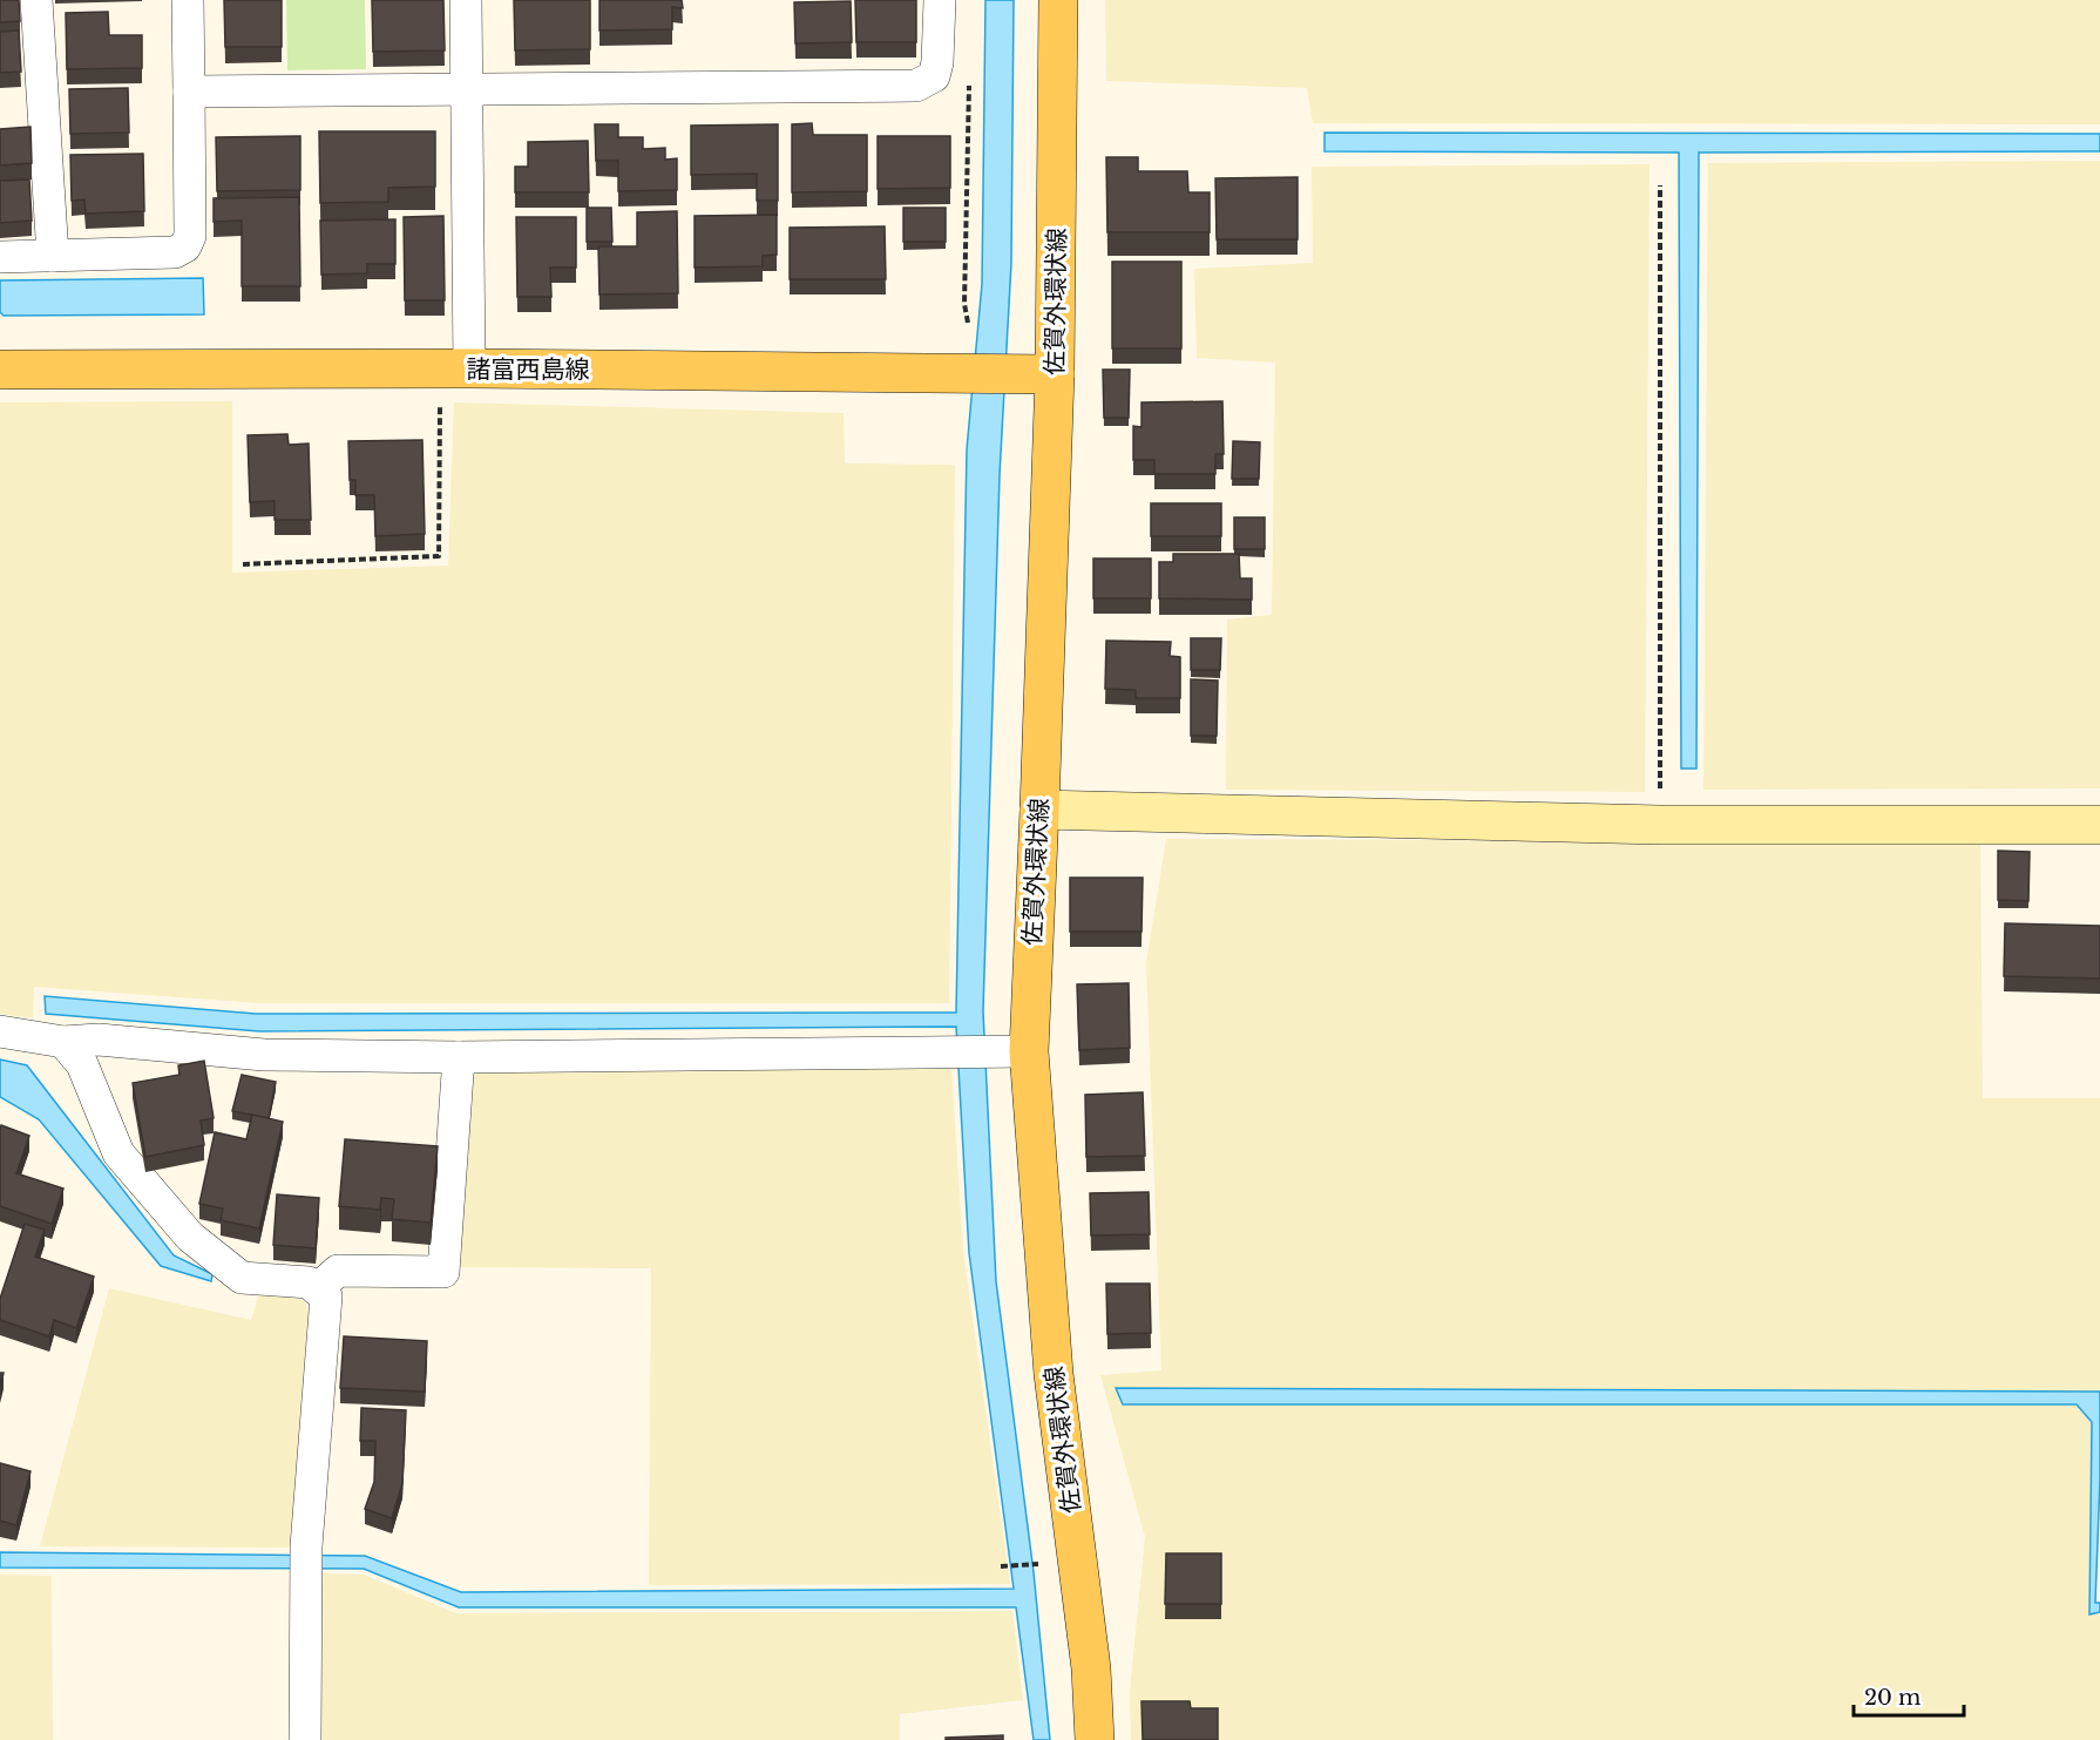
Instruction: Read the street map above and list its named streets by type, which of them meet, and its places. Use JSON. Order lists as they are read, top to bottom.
{
  "streets": {
    "main road": ["佐賀外環状線", "諸富西島線"]
  },
  "crossings": [
    ["佐賀外環状線", "諸富西島線"]
  ],
  "scale_bar": "20 m"
}
